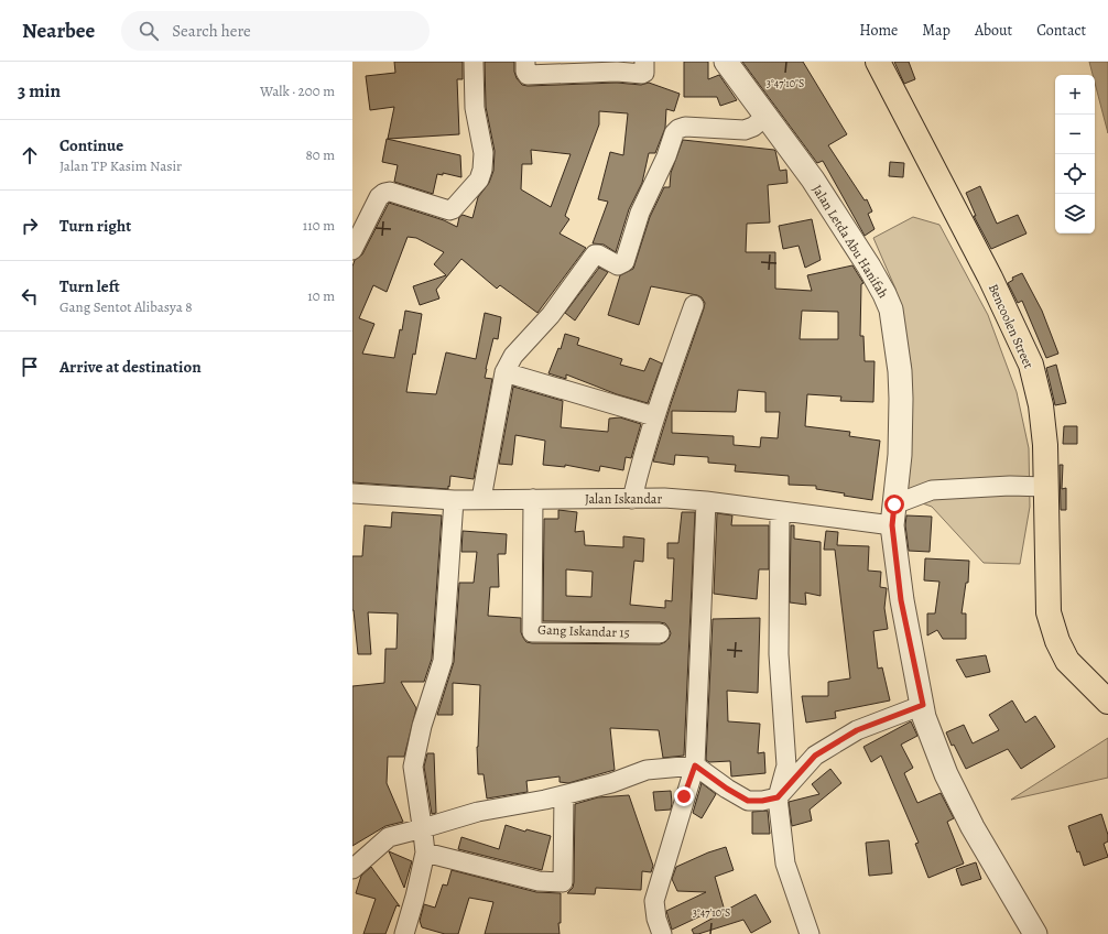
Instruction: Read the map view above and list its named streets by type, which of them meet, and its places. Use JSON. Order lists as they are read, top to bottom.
{
  "streets": {
    "main road": ["Bencoolen Street"],
    "street": ["Jalan Letda Abu Hanifah", "Jalan Iskandar", "Gang Iskandar 15"]
  },
  "crossings": [
    ["Jalan Letda Abu Hanifah", "Jalan Iskandar"],
    ["Jalan Iskandar", "Gang Iskandar 15"]
  ],
  "page": {
    "header": "Nearbee",
    "search": "Search here",
    "nav": [
      "Home",
      "Map",
      "About",
      "Contact"
    ],
    "heading": ["3 min", "Walk · 200 m"],
    "map_buttons": ["+", "−"],
    "list": [
      ["Continue", "Jalan TP Kasim Nasir", "80 m"],
      ["Turn right", "110 m"],
      ["Turn left", "Gang Sentot Alibasya 8", "10 m"],
      "Arrive at destination"
    ]
  },
  "coordinates": ["3°47'10\"S"]
}
